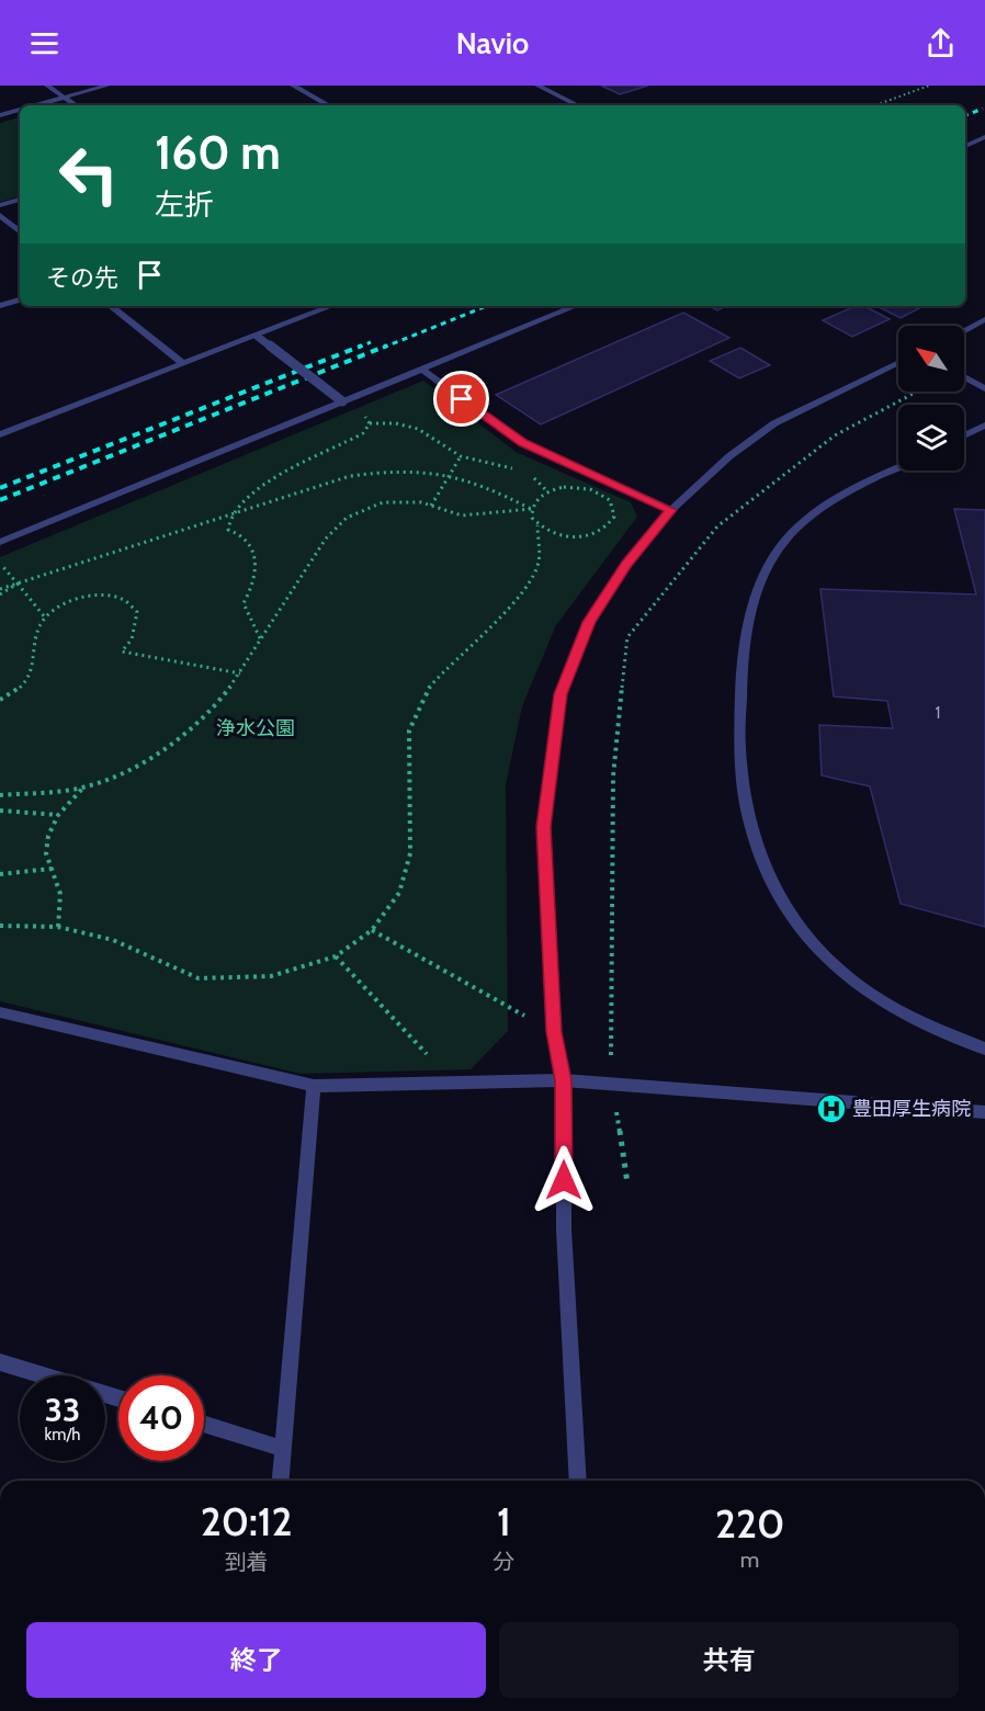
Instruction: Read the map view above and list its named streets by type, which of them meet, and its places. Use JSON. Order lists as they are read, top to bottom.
{
  "parks": ["浄水公園"],
  "places": {
    "hospital": ["豊田厚生病院"]
  },
  "house_numbers": ["1"],
  "north": "top left",
  "page": {
    "header": "Navio",
    "turn": ["160 m", "左折"],
    "then": "その先",
    "speed": "33 km/h",
    "limit": "40",
    "eta": [
      "20:12",
      "到着",
      "1",
      "分",
      "220",
      "m"
    ],
    "buttons": ["終了", "共有"]
  }
}
